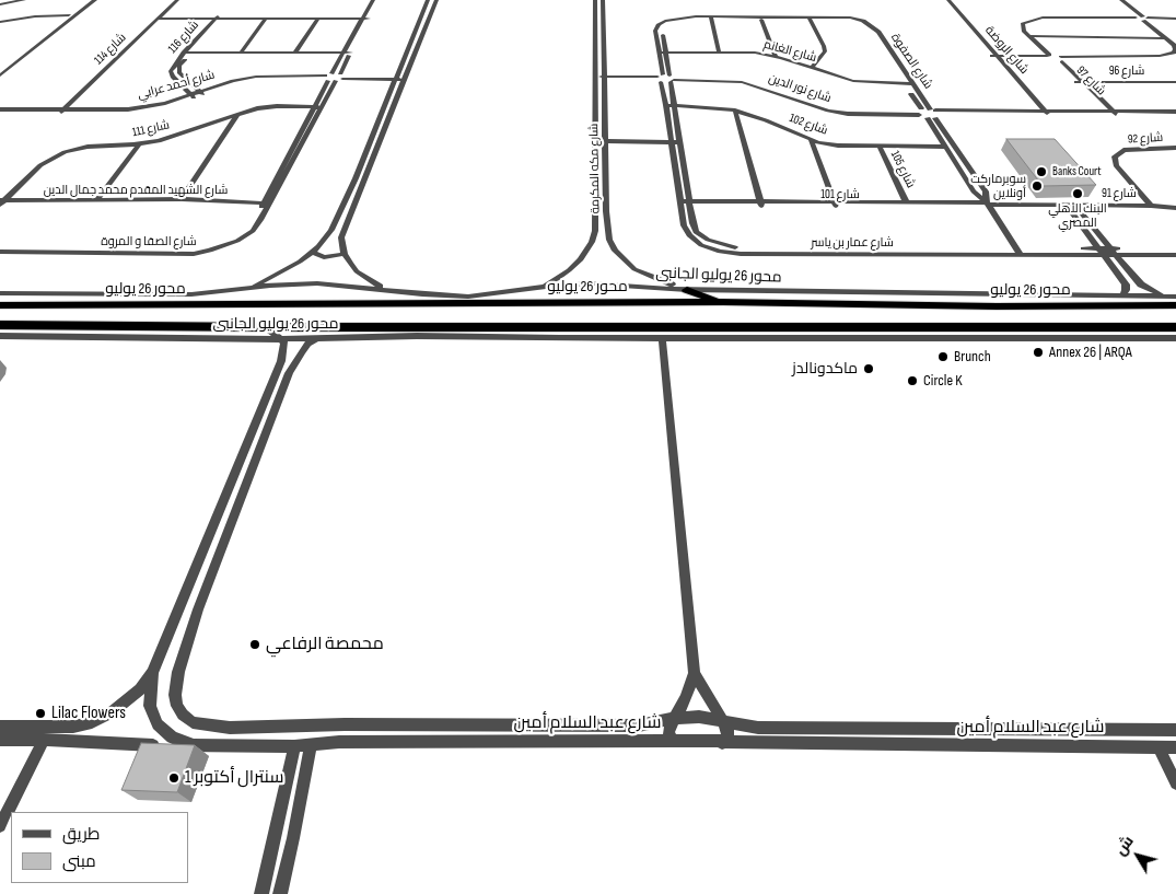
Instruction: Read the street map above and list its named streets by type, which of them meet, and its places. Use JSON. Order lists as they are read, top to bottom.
{
  "streets": {
    "highway": ["محور 26 يوليو"],
    "street": [
      "شارع 116",
      "شارع 114",
      "شارع الروضة",
      "شارع الغانم",
      "شارع الصفوة",
      "شارع 96",
      "شارع 97",
      "شارع أحمد عرابي",
      "شارع نور الدين",
      "شارع 102",
      "شارع 111",
      "شارع 92",
      "شارع مكه المكرمة",
      "شارع 105",
      "شارع الشهيد المقدم محمد جمال الدين",
      "شارع 91",
      "شارع 101",
      "شارع الصفا و المروة",
      "شارع عمار بن ياسر",
      "محور 26 يوليو الجانبى",
      "شارع عبد السلام أمين"
    ]
  },
  "crossings": [
    ["شارع 116", "شارع أحمد عرابي"],
    ["شارع 114", "شارع أحمد عرابي"],
    ["شارع الغانم", "شارع الصفوة"],
    ["شارع الصفوة", "شارع نور الدين"],
    ["شارع الصفوة", "شارع 102"],
    ["شارع الصفوة", "شارع 91"],
    ["شارع الصفوة", "شارع 101"],
    ["شارع الصفوة", "شارع عمار بن ياسر"],
    ["شارع 96", "شارع 97"],
    ["شارع أحمد عرابي", "شارع الصفا و المروة"],
    ["شارع نور الدين", "شارع مكه المكرمة"],
    ["شارع نور الدين", "شارع عمار بن ياسر"],
    ["شارع 102", "شارع 105"],
    ["شارع 102", "شارع عمار بن ياسر"],
    ["شارع 111", "شارع الشهيد المقدم محمد جمال الدين"],
    ["شارع 111", "شارع الصفا و المروة"],
    ["شارع 92", "شارع 91"],
    ["شارع مكه المكرمة", "محور 26 يوليو الجانبى"],
    ["شارع 105", "شارع 101"],
    ["شارع الشهيد المقدم محمد جمال الدين", "شارع الصفا و المروة"],
    ["شارع 91", "شارع 101"],
    ["شارع 101", "شارع عمار بن ياسر"],
    ["محور 26 يوليو الجانبى", "محور 26 يوليو"]
  ],
  "places": [
    "Banks Court",
    "سوبرماركت أونلاين",
    "البنك الأهلي المصري",
    "Annex 26 | ARQA",
    "Brunch",
    "ماكدونالدز",
    "Circle K",
    "محمصة الرفاعي",
    "Lilac Flowers",
    "سنترال أكتوبر 1"
  ],
  "legend": ["طريق", "مبنى"],
  "north": "top left"
}
